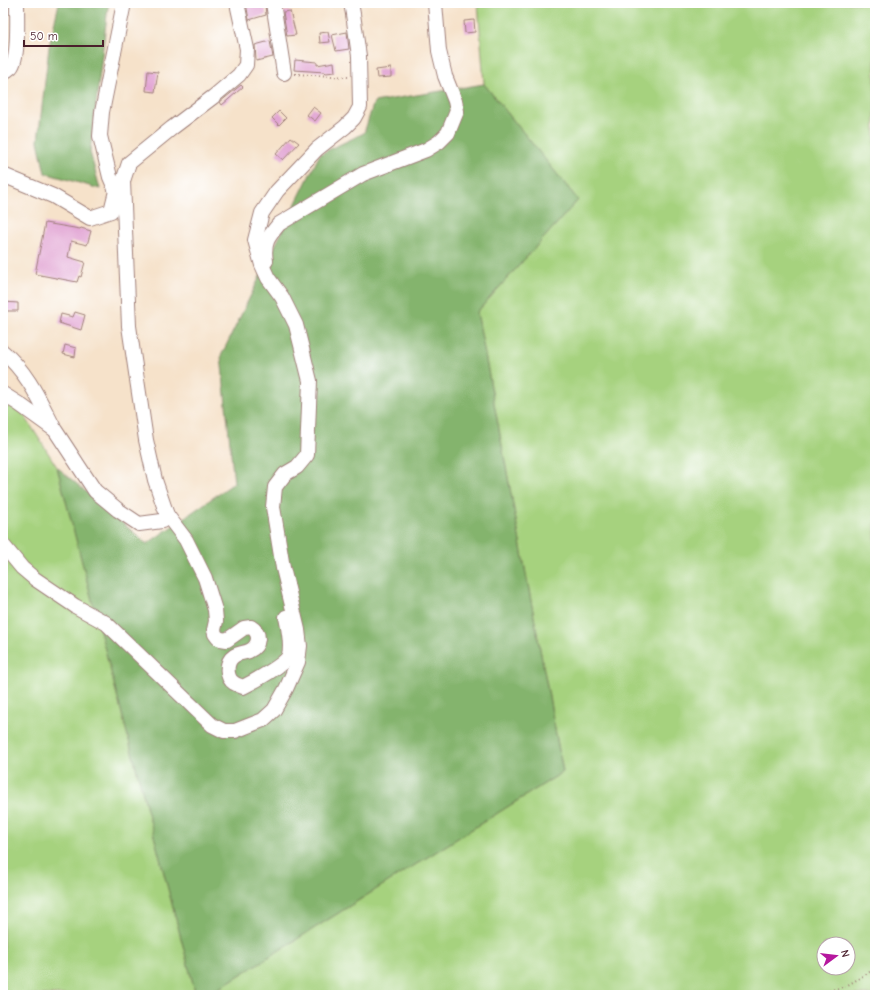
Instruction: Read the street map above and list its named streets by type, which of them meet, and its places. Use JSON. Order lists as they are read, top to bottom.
{
  "scale_bar": "50 m",
  "north": "right"
}
